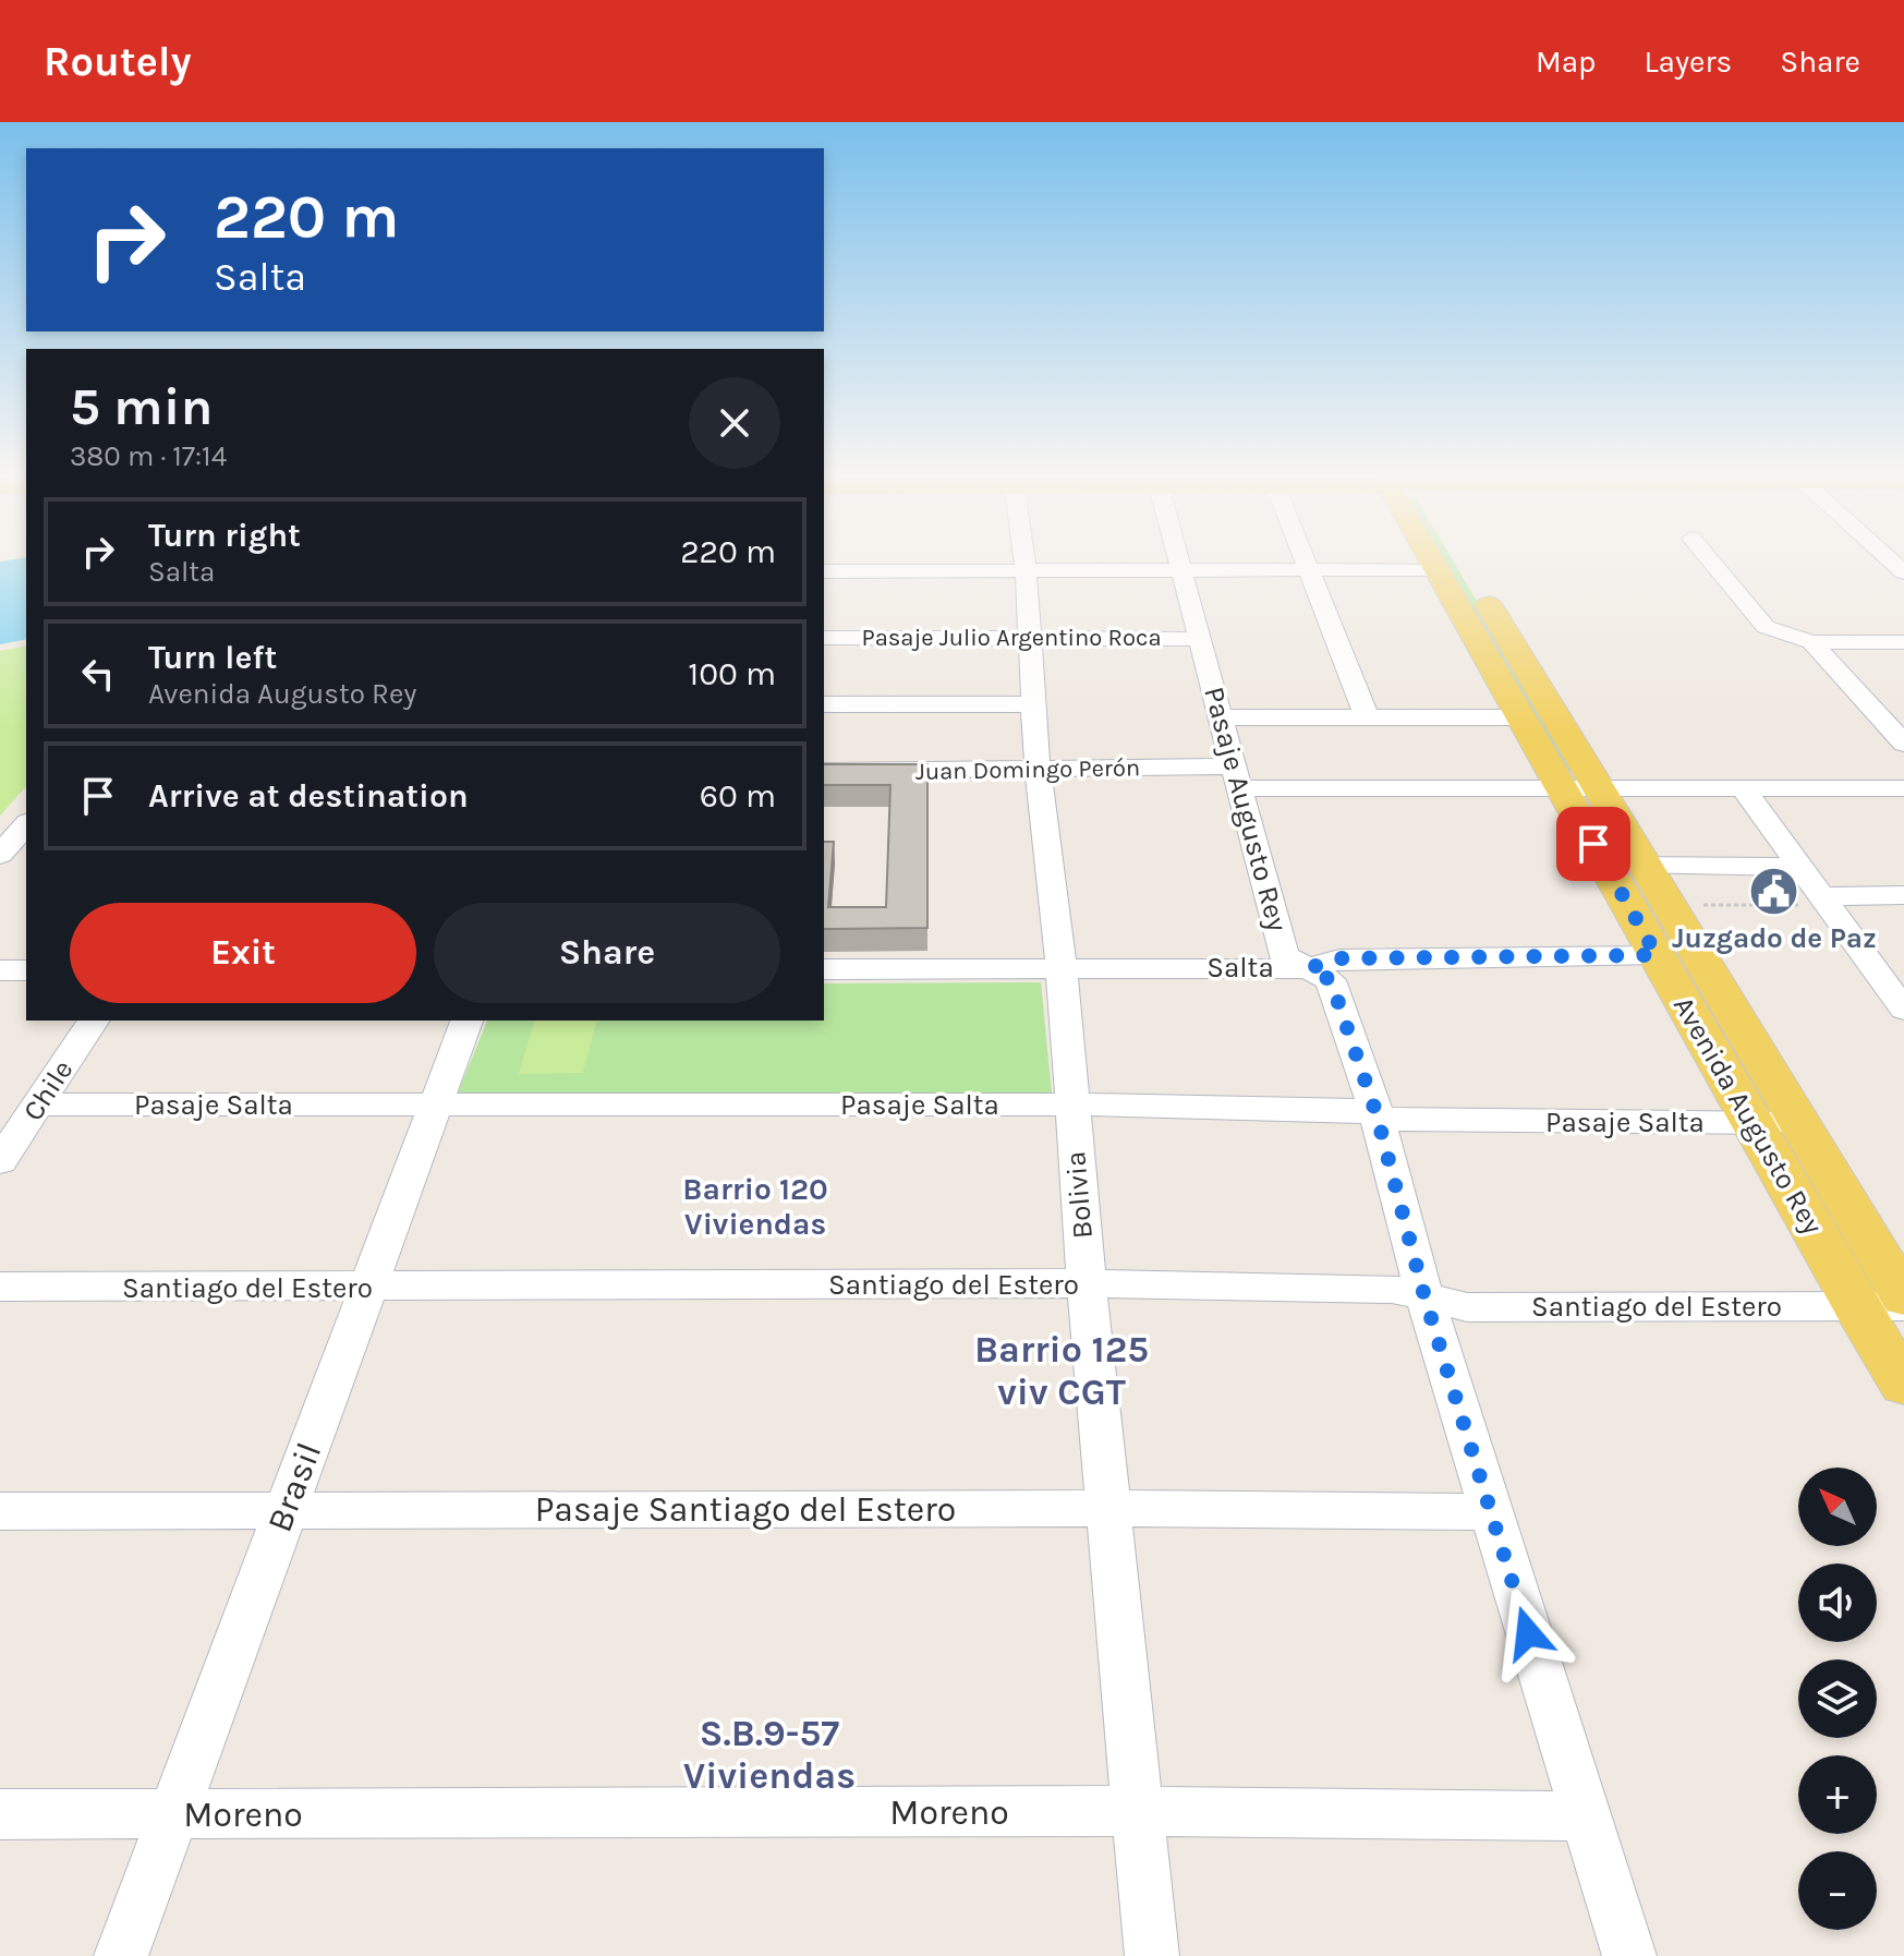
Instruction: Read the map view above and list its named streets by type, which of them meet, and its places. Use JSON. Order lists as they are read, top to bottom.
{
  "streets": {
    "main road": ["Avenida Augusto Rey"],
    "street": [
      "Pasaje Julio Argentino Roca",
      "Juan Domingo Perón",
      "Pasaje Augusto Rey",
      "Salta",
      "Chile",
      "Pasaje Salta",
      "Bolivia",
      "Santiago del Estero",
      "Brasil",
      "Pasaje Santiago del Estero",
      "Moreno"
    ]
  },
  "crossings": [
    ["Pasaje Julio Argentino Roca", "Pasaje Augusto Rey"],
    ["Pasaje Julio Argentino Roca", "Bolivia"],
    ["Juan Domingo Perón", "Pasaje Augusto Rey"],
    ["Juan Domingo Perón", "Avenida Augusto Rey"],
    ["Juan Domingo Perón", "Bolivia"],
    ["Pasaje Augusto Rey", "Salta"],
    ["Pasaje Augusto Rey", "Pasaje Salta"],
    ["Pasaje Augusto Rey", "Santiago del Estero"],
    ["Pasaje Augusto Rey", "Pasaje Santiago del Estero"],
    ["Pasaje Augusto Rey", "Moreno"],
    ["Salta", "Avenida Augusto Rey"],
    ["Salta", "Bolivia"],
    ["Chile", "Pasaje Salta"],
    ["Pasaje Salta", "Avenida Augusto Rey"],
    ["Pasaje Salta", "Bolivia"],
    ["Pasaje Salta", "Brasil"],
    ["Avenida Augusto Rey", "Santiago del Estero"],
    ["Bolivia", "Santiago del Estero"],
    ["Bolivia", "Pasaje Santiago del Estero"],
    ["Bolivia", "Moreno"],
    ["Santiago del Estero", "Brasil"],
    ["Brasil", "Pasaje Santiago del Estero"],
    ["Brasil", "Moreno"]
  ],
  "districts": ["Barrio 120 Viviendas", "Barrio 125 viv CGT", "S.B.9-57 Viviendas"],
  "places": {
    "public building": ["Juzgado de Paz"]
  },
  "north": "top left",
  "page": {
    "header": "Routely",
    "nav": ["Map", "Layers", "Share"],
    "turn": ["220 m", "Salta"],
    "heading": ["5 min", "380 m · 17:14"],
    "list": [
      {
        "name": "Turn right",
        "note": "Salta",
        "value": "220 m"
      },
      {
        "name": "Turn left",
        "note": "Avenida Augusto Rey",
        "value": "100 m"
      },
      {
        "name": "Arrive at destination",
        "value": "60 m"
      }
    ],
    "buttons": ["Exit", "Share"],
    "map_buttons": ["+", "−"]
  }
}
